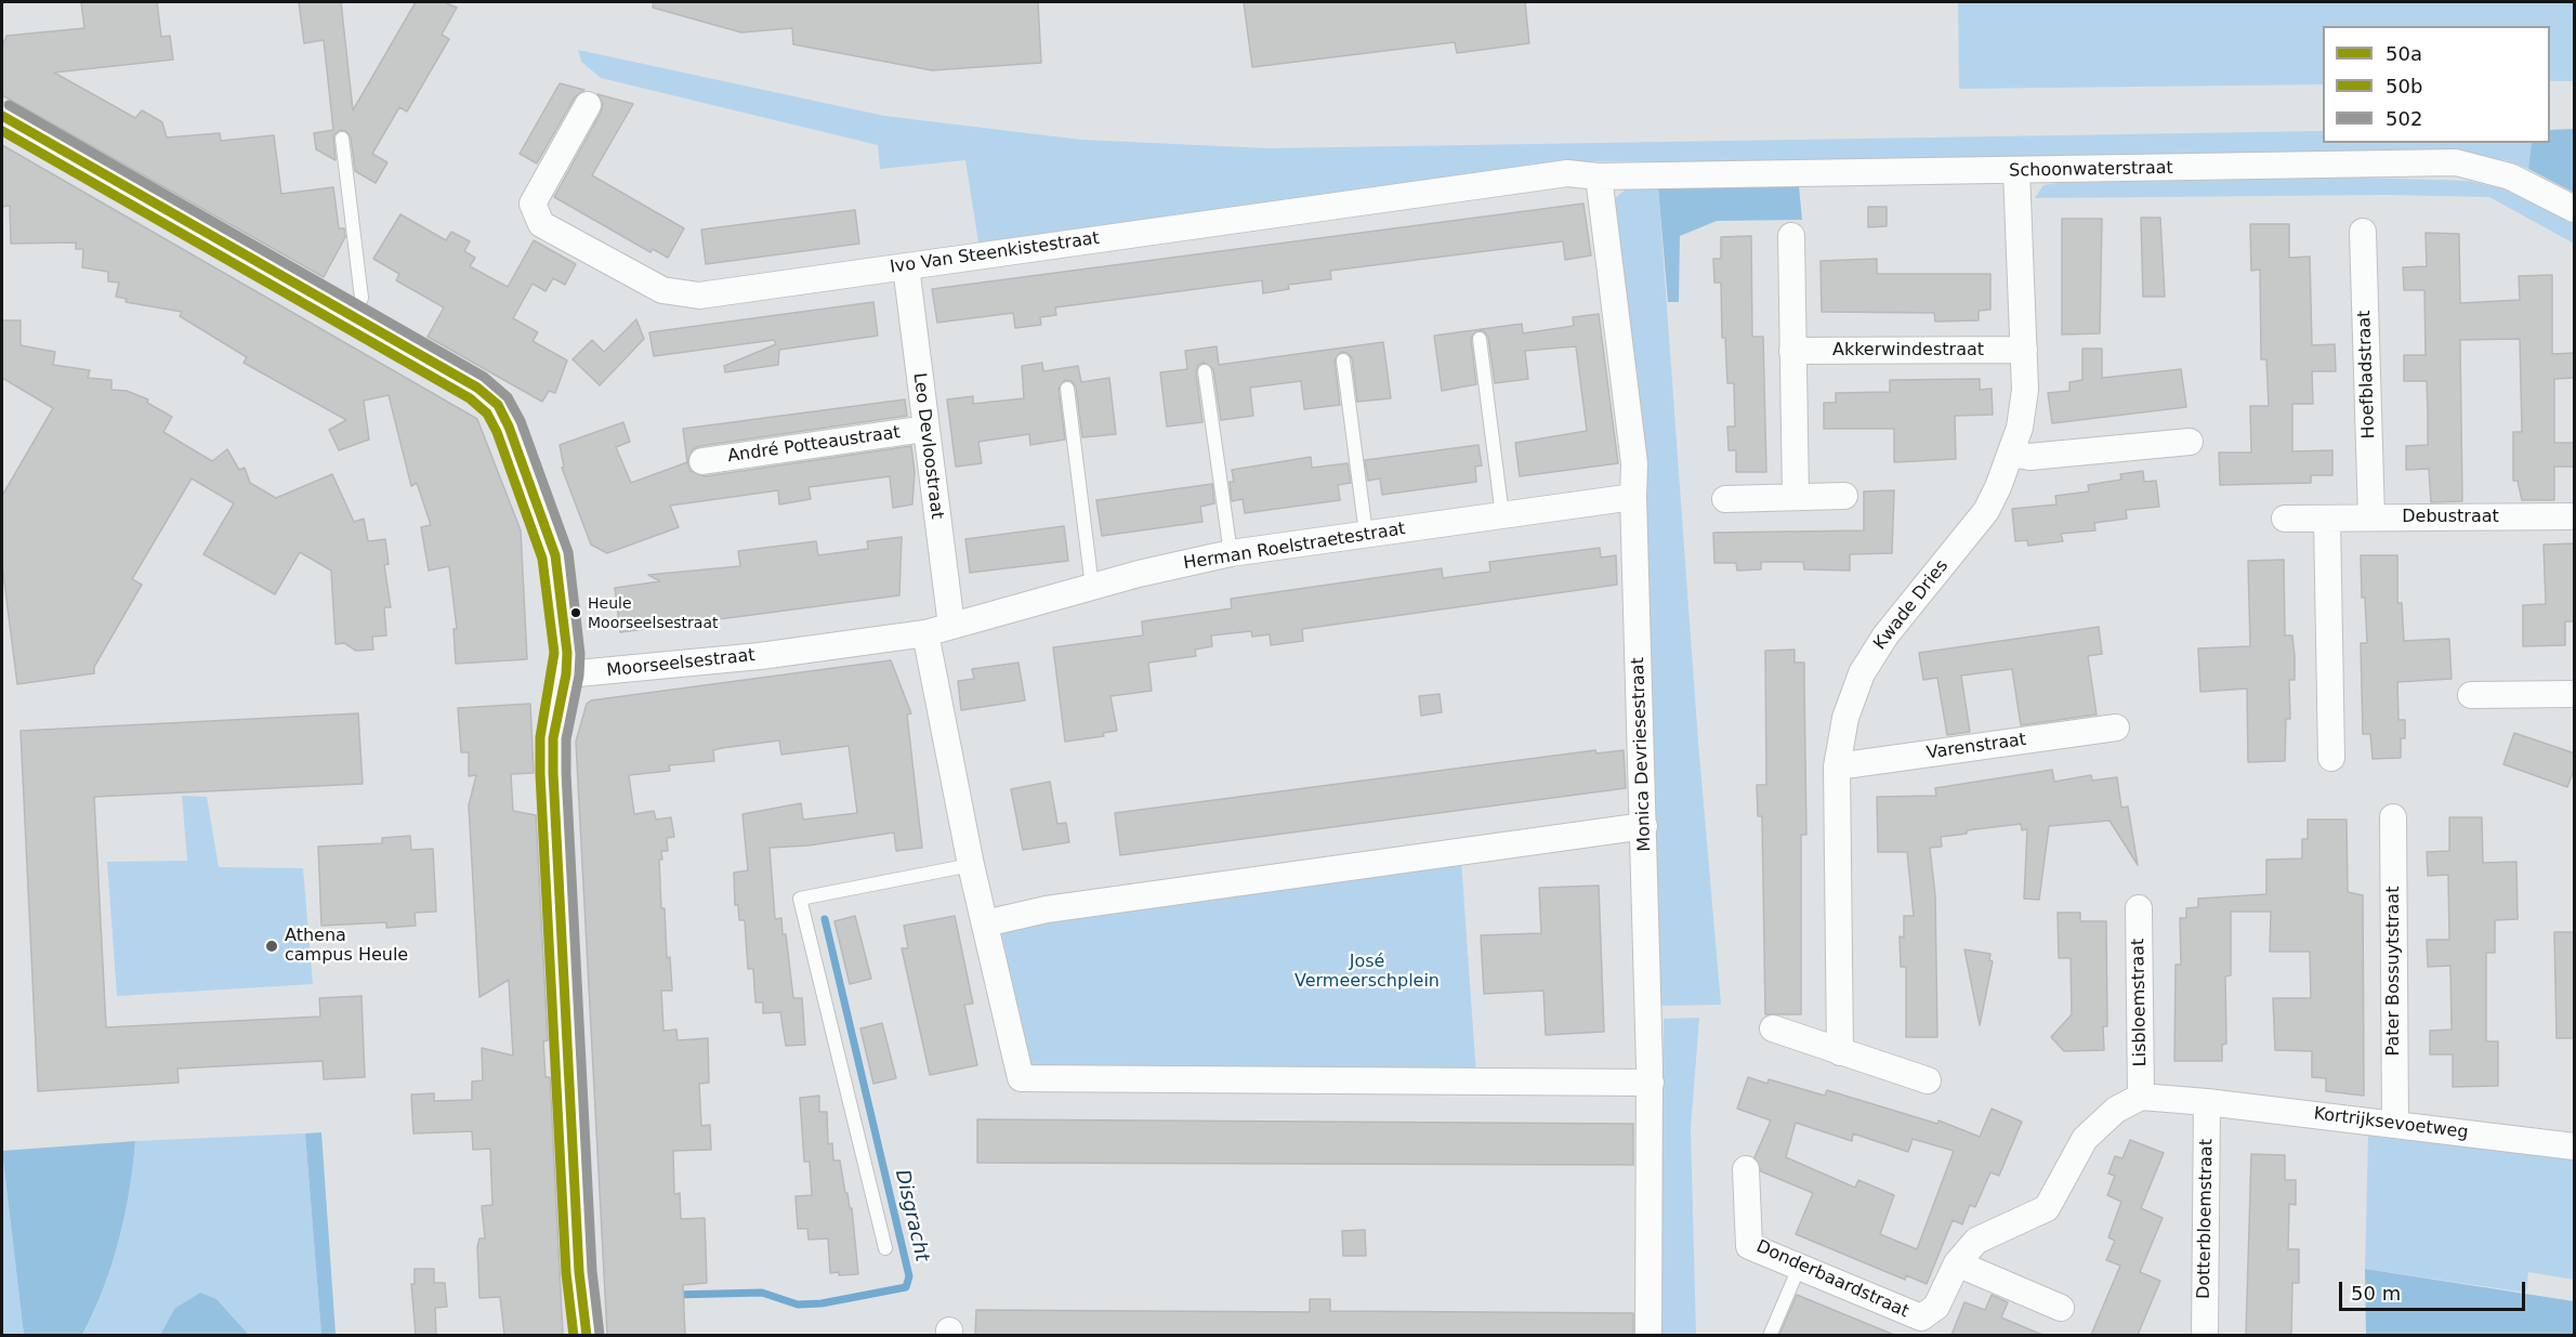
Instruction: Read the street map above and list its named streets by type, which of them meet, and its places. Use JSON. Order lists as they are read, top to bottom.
{
  "streets": {
    "street": [
      "Schoonwaterstraat",
      "Ivo Van Steenkistestraat",
      "Akkerwindestraat",
      "Hoefbladstraat",
      "André Potteaustraat",
      "Leo Devloostraat",
      "Debustraat",
      "Herman Roelstraetestraat",
      "Kwade Dries",
      "Moorseelsestraat",
      "Varenstraat",
      "Monica Devriesestraat",
      "Pater Bossuytstraat",
      "Lisbloemstraat",
      "Kortrijksevoetweg",
      "Dotterbloemstraat",
      "Donderbaardstraat"
    ]
  },
  "crossings": [
    ["Schoonwaterstraat", "Ivo Van Steenkistestraat"],
    ["Schoonwaterstraat", "Kwade Dries"],
    ["Schoonwaterstraat", "Monica Devriesestraat"],
    ["Ivo Van Steenkistestraat", "Leo Devloostraat"],
    ["Ivo Van Steenkistestraat", "Monica Devriesestraat"],
    ["Akkerwindestraat", "Kwade Dries"],
    ["Hoefbladstraat", "Debustraat"],
    ["André Potteaustraat", "Leo Devloostraat"],
    ["Leo Devloostraat", "Herman Roelstraetestraat"],
    ["Herman Roelstraetestraat", "Moorseelsestraat"],
    ["Herman Roelstraetestraat", "Monica Devriesestraat"],
    ["Kwade Dries", "Varenstraat"],
    ["Pater Bossuytstraat", "Kortrijksevoetweg"],
    ["Lisbloemstraat", "Donderbaardstraat"],
    ["Kortrijksevoetweg", "Dotterbloemstraat"]
  ],
  "water": ["Disgracht"],
  "parks": ["José Vermeerschplein"],
  "places": ["Heule Moorseelsestraat", "Athena campus Heule"],
  "lines": ["transit line 502", "transit line 50a", "transit line 50b"],
  "legend": ["50a", "50b", "502"],
  "scale_bar": "50 m"
}
